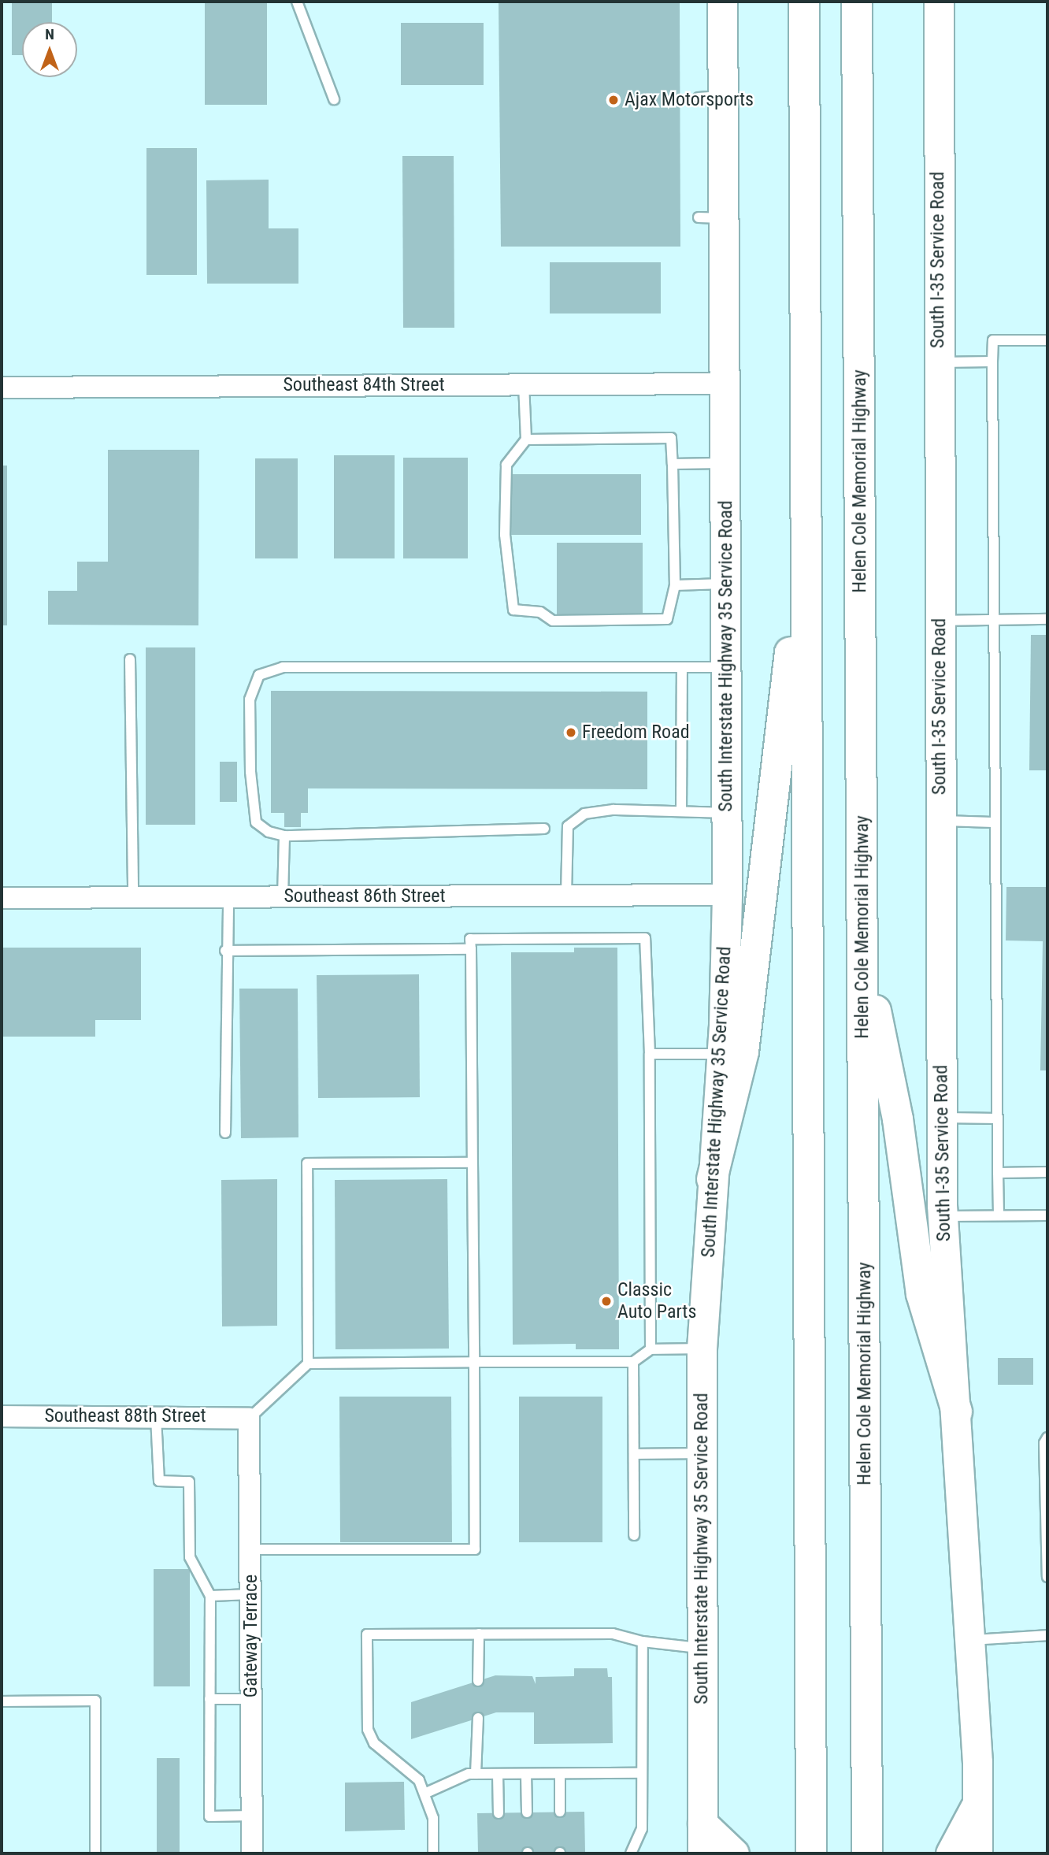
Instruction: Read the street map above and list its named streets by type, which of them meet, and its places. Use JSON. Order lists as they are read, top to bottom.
{
  "streets": {
    "highway": ["Helen Cole Memorial Highway"],
    "main road": ["South I-35 Service Road", "South Interstate Highway 35 Service Road"],
    "street": [
      "Southeast 84th Street",
      "Southeast 86th Street",
      "Southeast 88th Street",
      "Gateway Terrace"
    ]
  },
  "crossings": [
    ["Southeast 84th Street", "South Interstate Highway 35 Service Road"],
    ["South Interstate Highway 35 Service Road", "Southeast 86th Street"],
    ["Southeast 88th Street", "Gateway Terrace"]
  ],
  "places": ["Ajax Motorsports", "Freedom Road", "Classic Auto Parts"],
  "north": "top"
}
